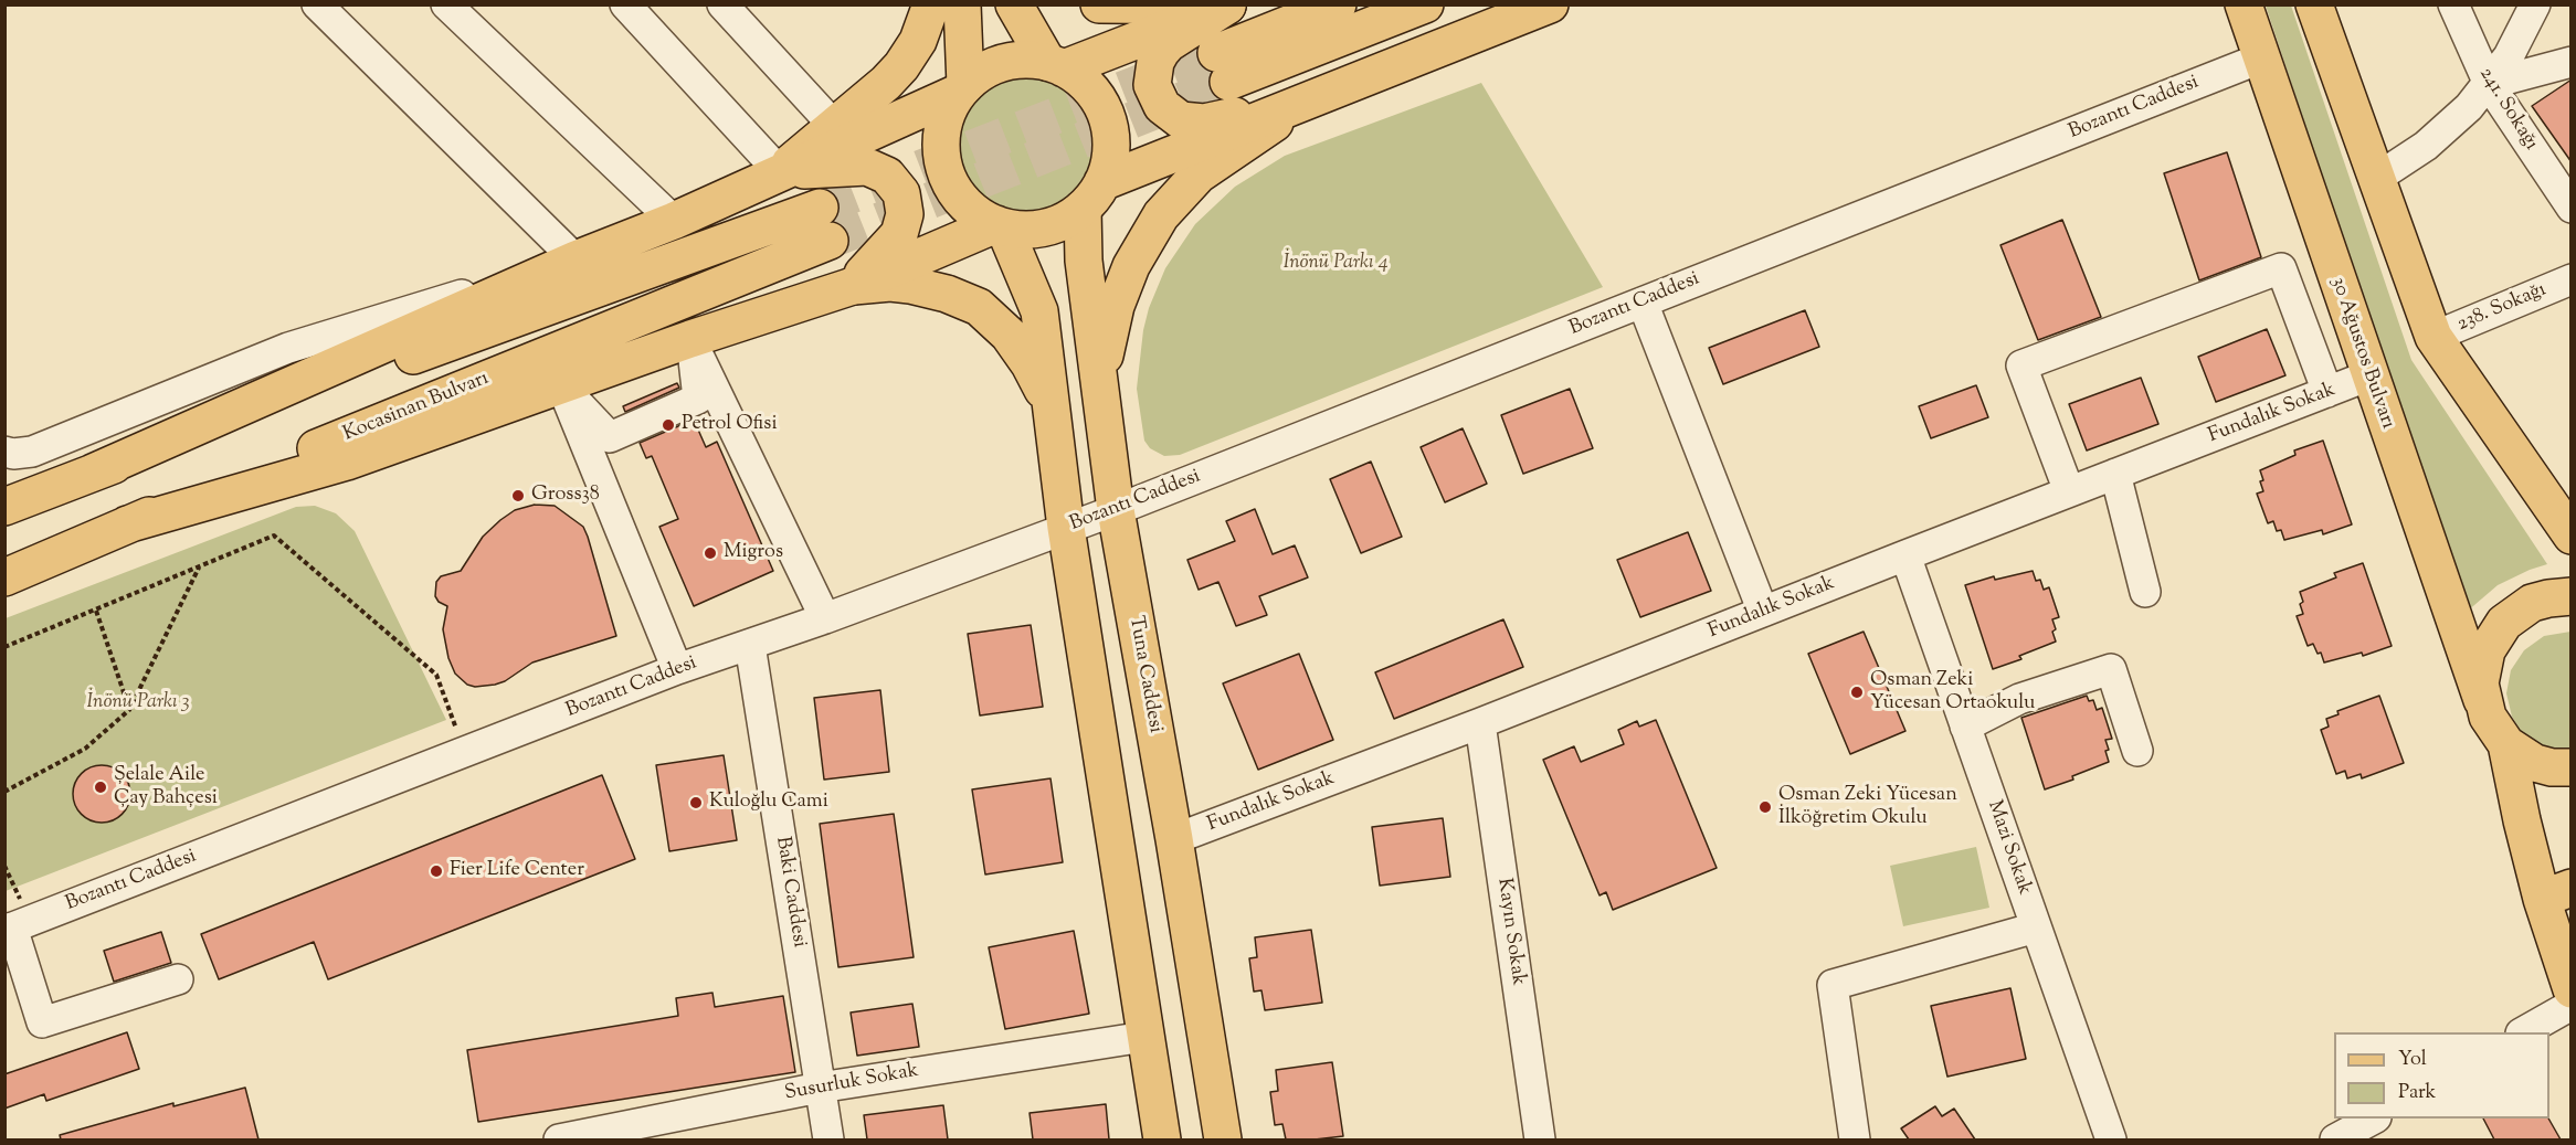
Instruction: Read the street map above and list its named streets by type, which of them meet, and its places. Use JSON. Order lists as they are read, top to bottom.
{
  "streets": {
    "main road": ["30 Ağustos Bulvarı", "Kocasinan Bulvarı", "Tuna Caddesi"],
    "street": [
      "Bozantı Caddesi",
      "241. Sokağı",
      "238. Sokağı",
      "Fundalık Sokak",
      "Mazi Sokak",
      "Baki Caddesi",
      "Kayın Sokak",
      "Susurluk Sokak"
    ]
  },
  "crossings": [
    ["Bozantı Caddesi", "30 Ağustos Bulvarı"],
    ["Bozantı Caddesi", "Tuna Caddesi"],
    ["Bozantı Caddesi", "Baki Caddesi"],
    ["30 Ağustos Bulvarı", "Fundalık Sokak"],
    ["Fundalık Sokak", "Tuna Caddesi"],
    ["Fundalık Sokak", "Mazi Sokak"],
    ["Fundalık Sokak", "Kayın Sokak"],
    ["Baki Caddesi", "Susurluk Sokak"]
  ],
  "parks": ["İnönü Parkı 4", "İnönü Parkı 3"],
  "places": [
    "Petrol Ofisi",
    "Gross38",
    "Migros",
    "Osman Zeki Yücesan Ortaokulu",
    "Şelale Aile Çay Bahçesi",
    "Kuloğlu Cami",
    "Osman Zeki Yücesan İlköğretim Okulu",
    "Fier Life Center"
  ],
  "legend": ["Yol", "Park"]
}
